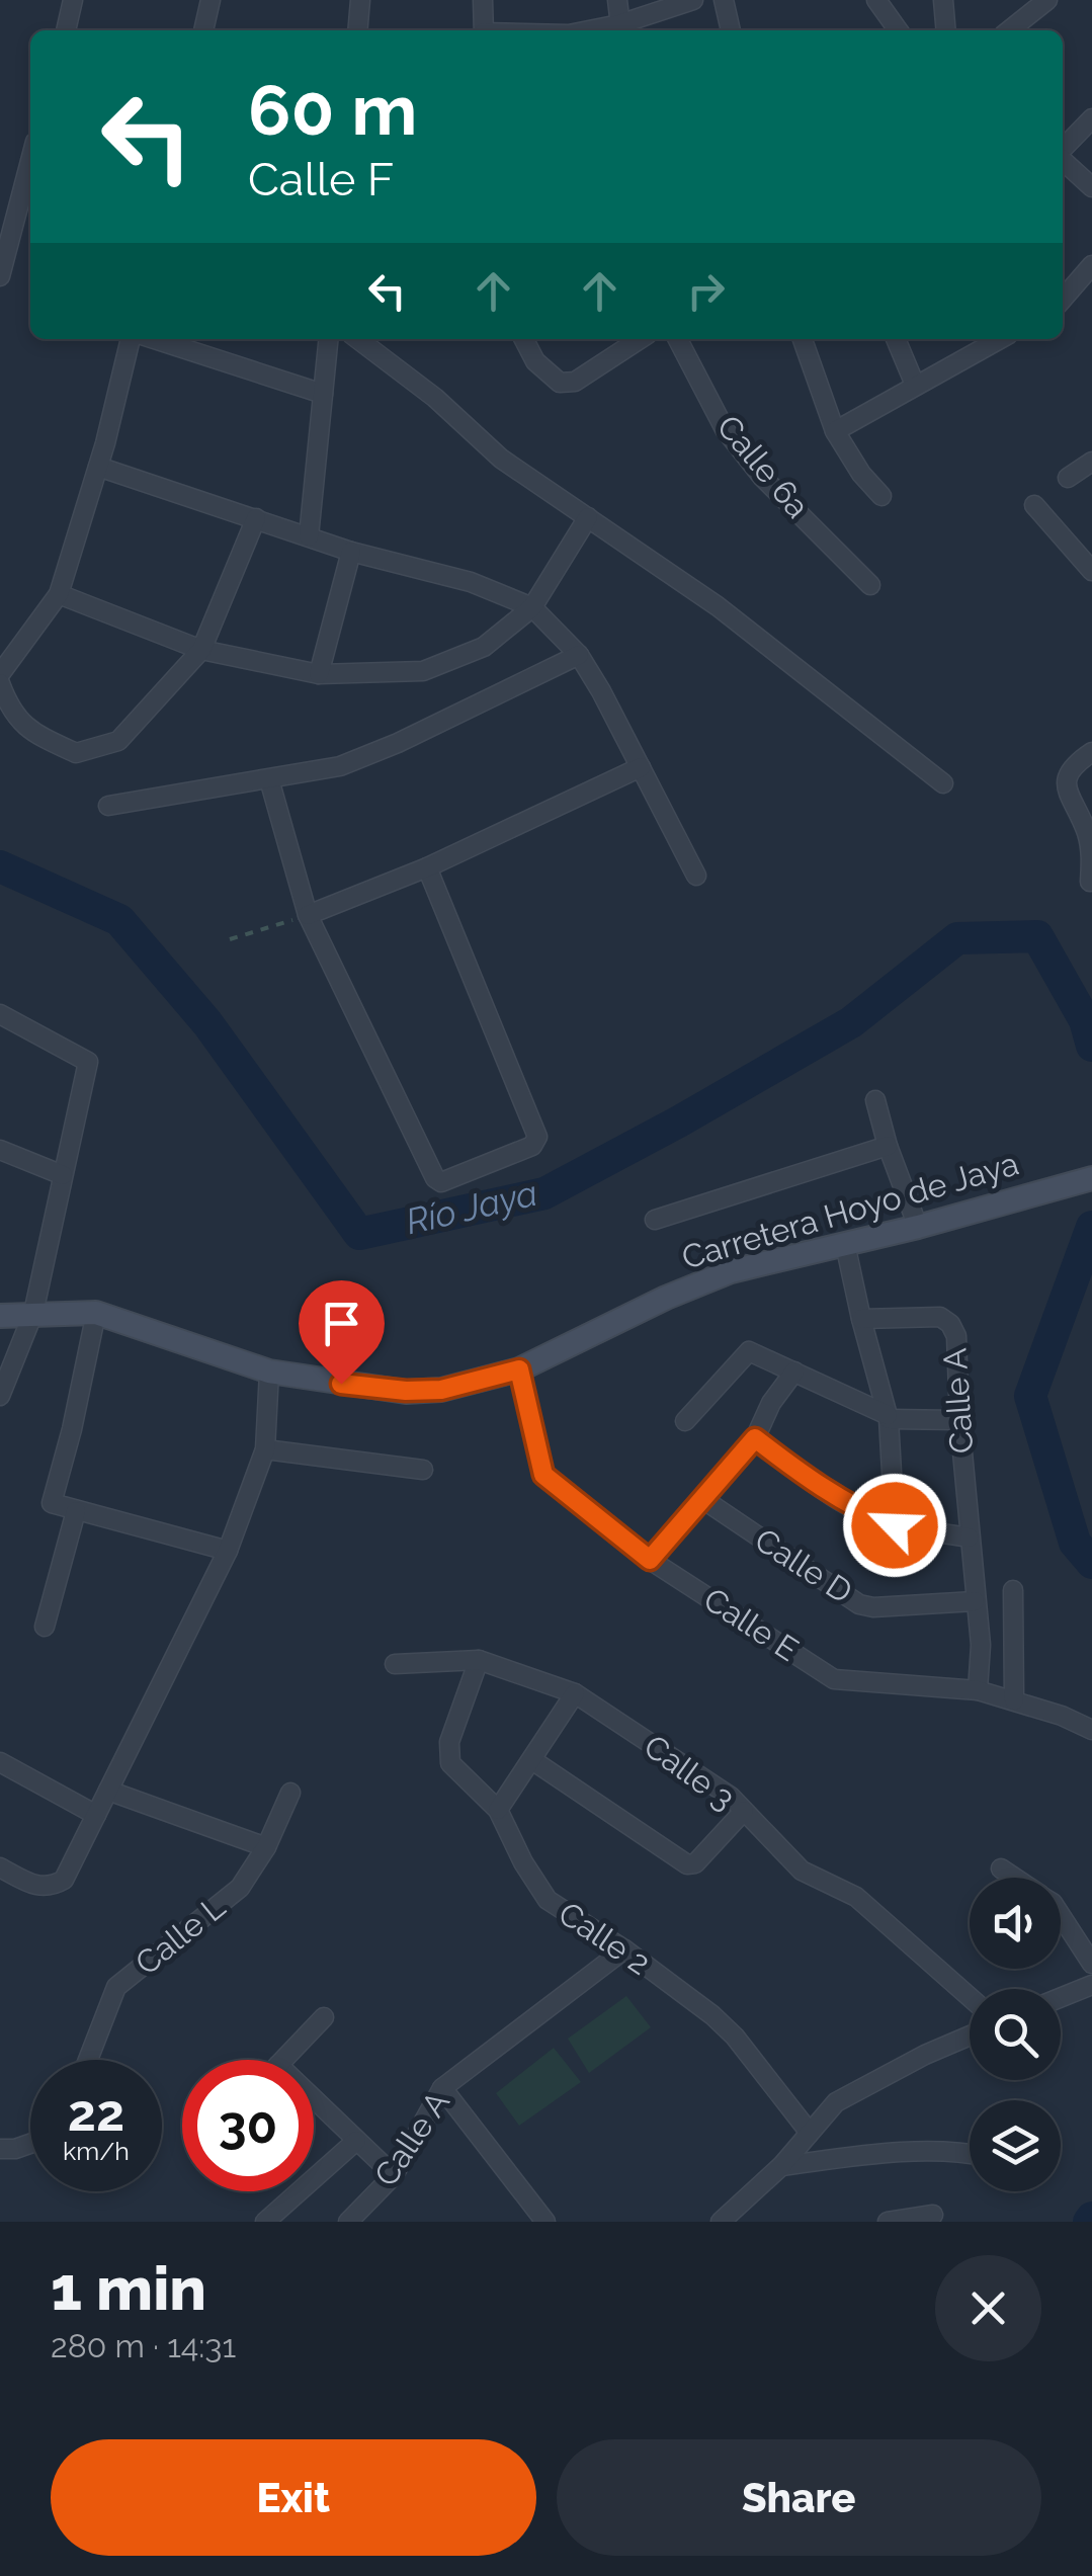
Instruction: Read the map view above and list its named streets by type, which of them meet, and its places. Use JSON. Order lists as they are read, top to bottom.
{
  "streets": {
    "street": [
      "Calle 6a",
      "Carretera Hoyo de Jaya",
      "Calle A",
      "Calle D",
      "Calle E",
      "Calle 3",
      "Calle L",
      "Calle 2"
    ]
  },
  "crossings": [
    ["Carretera Hoyo de Jaya", "Calle E"],
    ["Calle A", "Calle D"],
    ["Calle A", "Calle E"],
    ["Calle A", "Calle 2"],
    ["Calle 3", "Calle 2"]
  ],
  "water": ["Río Jaya"],
  "page": {
    "turn": ["60 m", "Calle F"],
    "speed": "22 km/h",
    "limit": "30",
    "heading": ["1 min", "280 m · 14:31"],
    "buttons": ["Exit", "Share"]
  }
}
